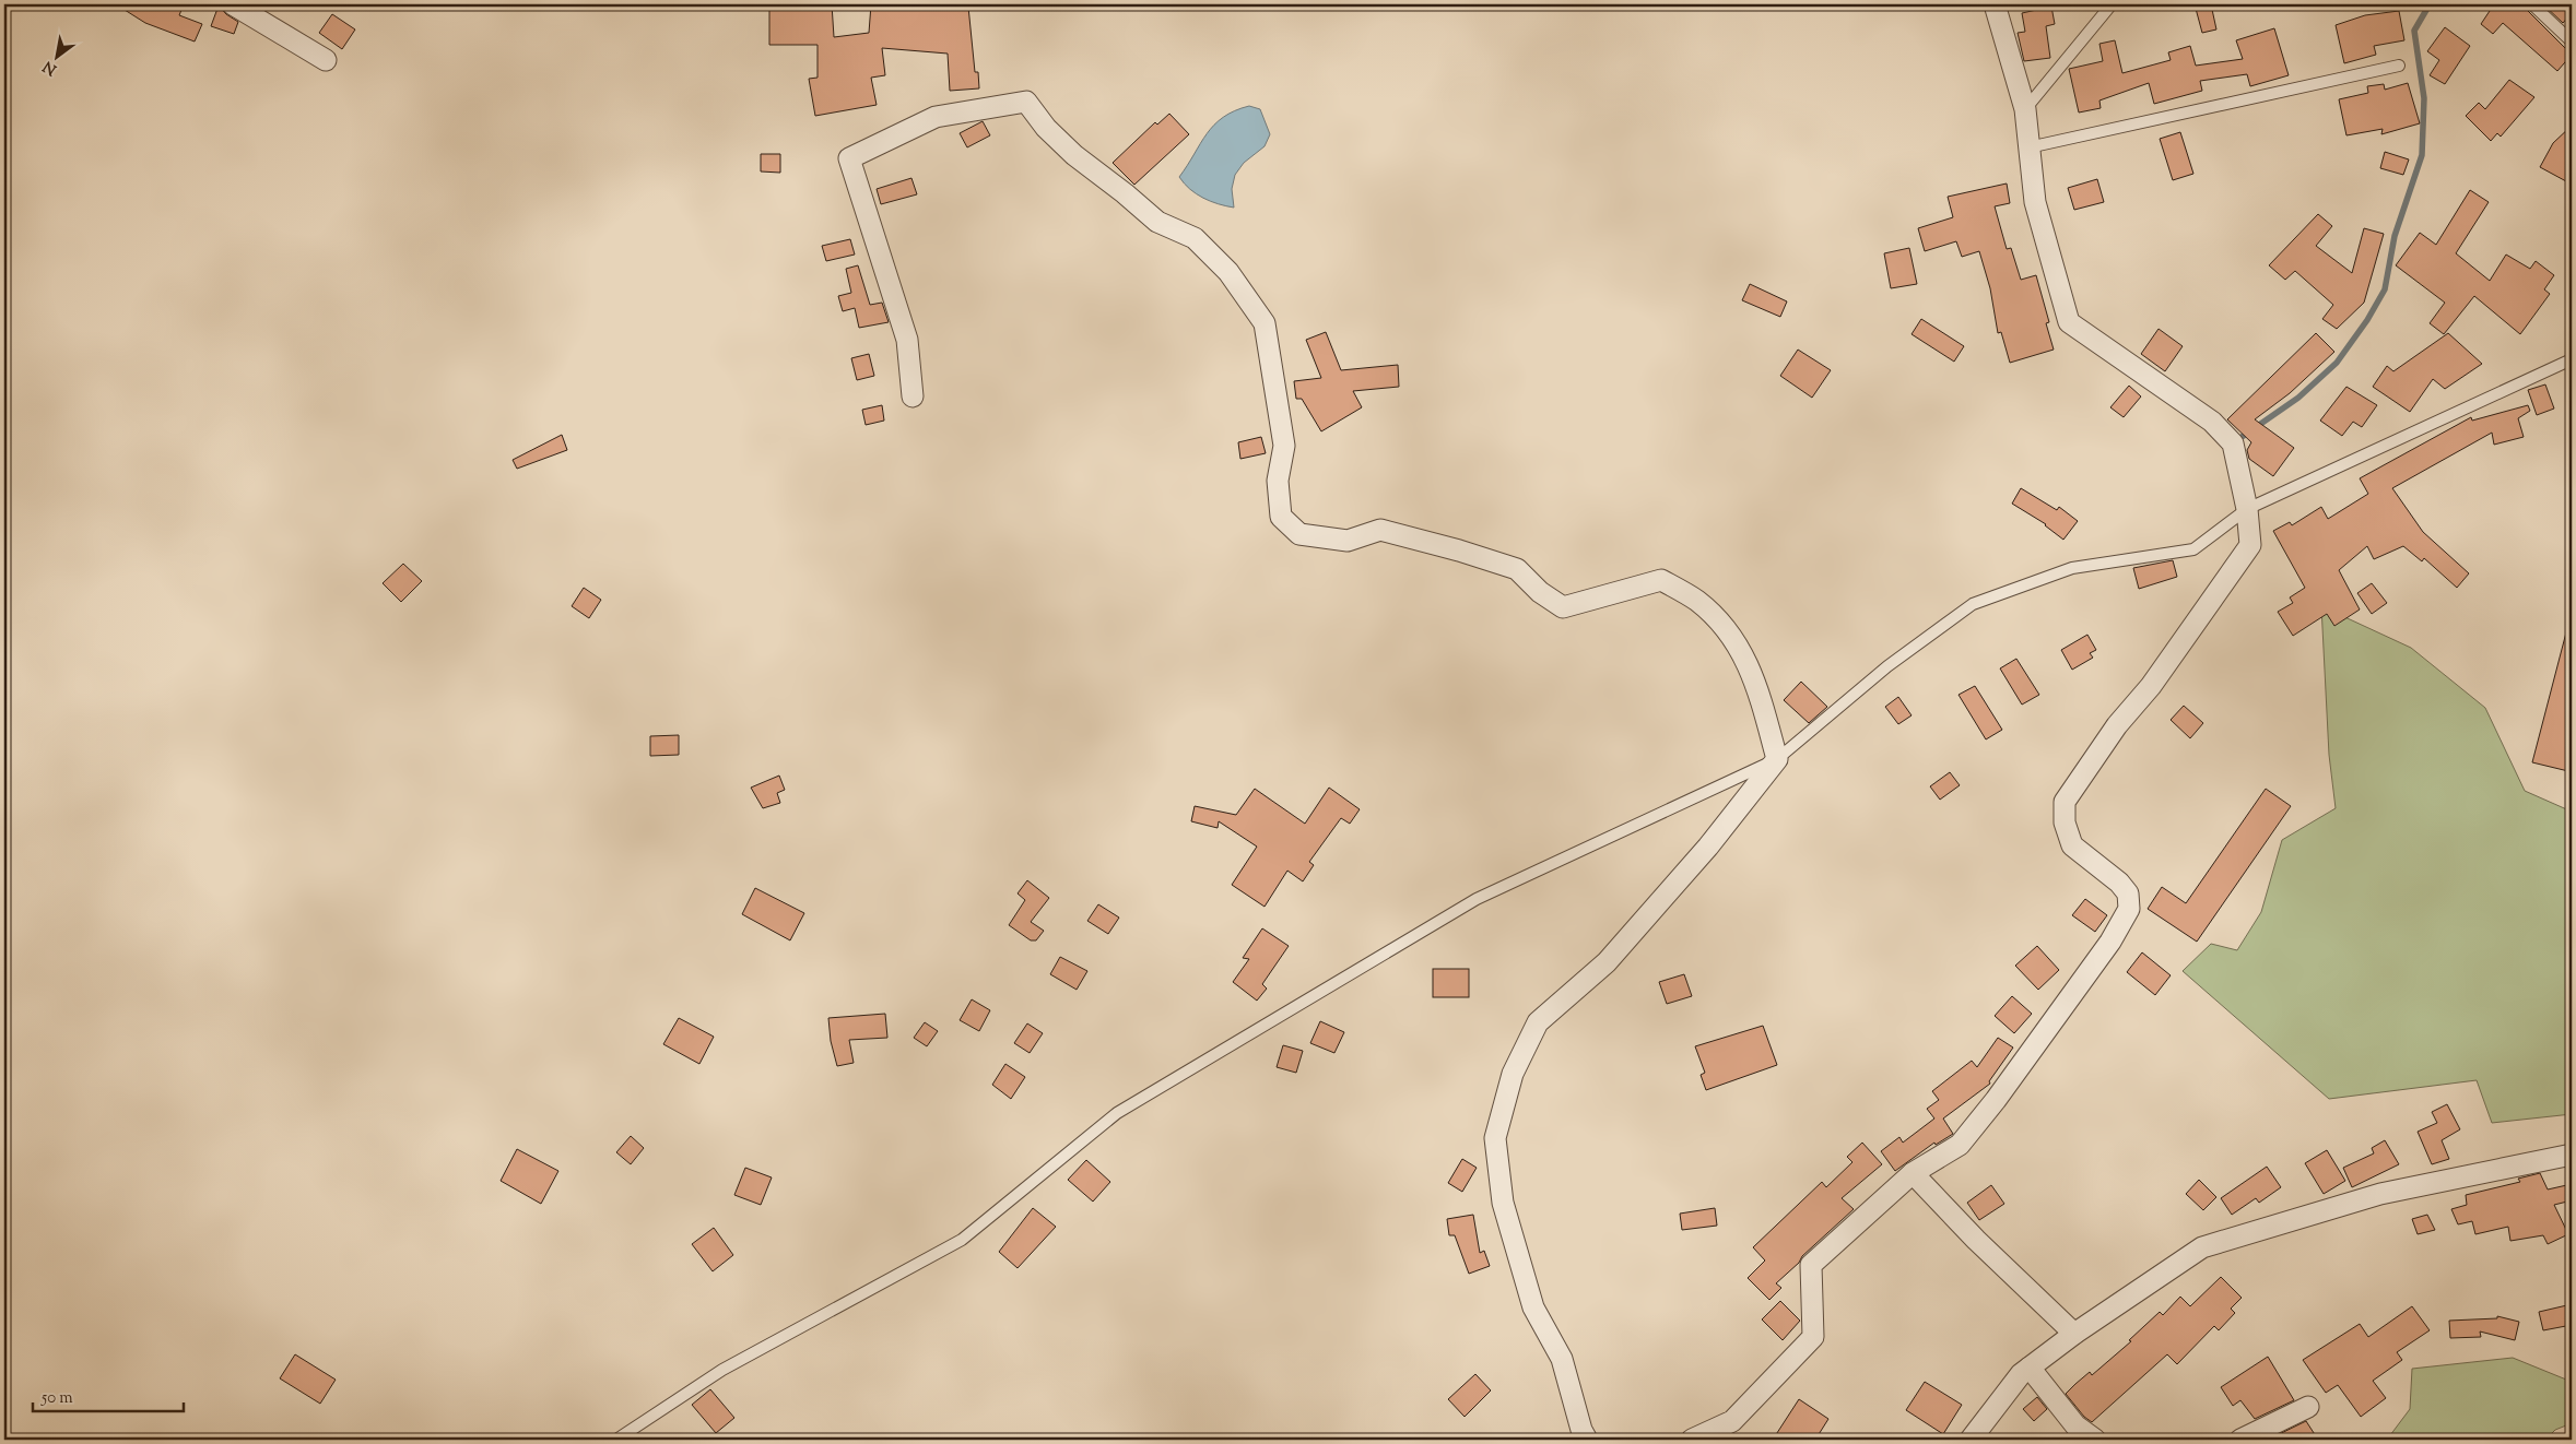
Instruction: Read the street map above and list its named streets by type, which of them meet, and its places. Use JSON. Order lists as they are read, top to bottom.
{
  "scale_bar": "50 m",
  "north": "bottom left"
}
